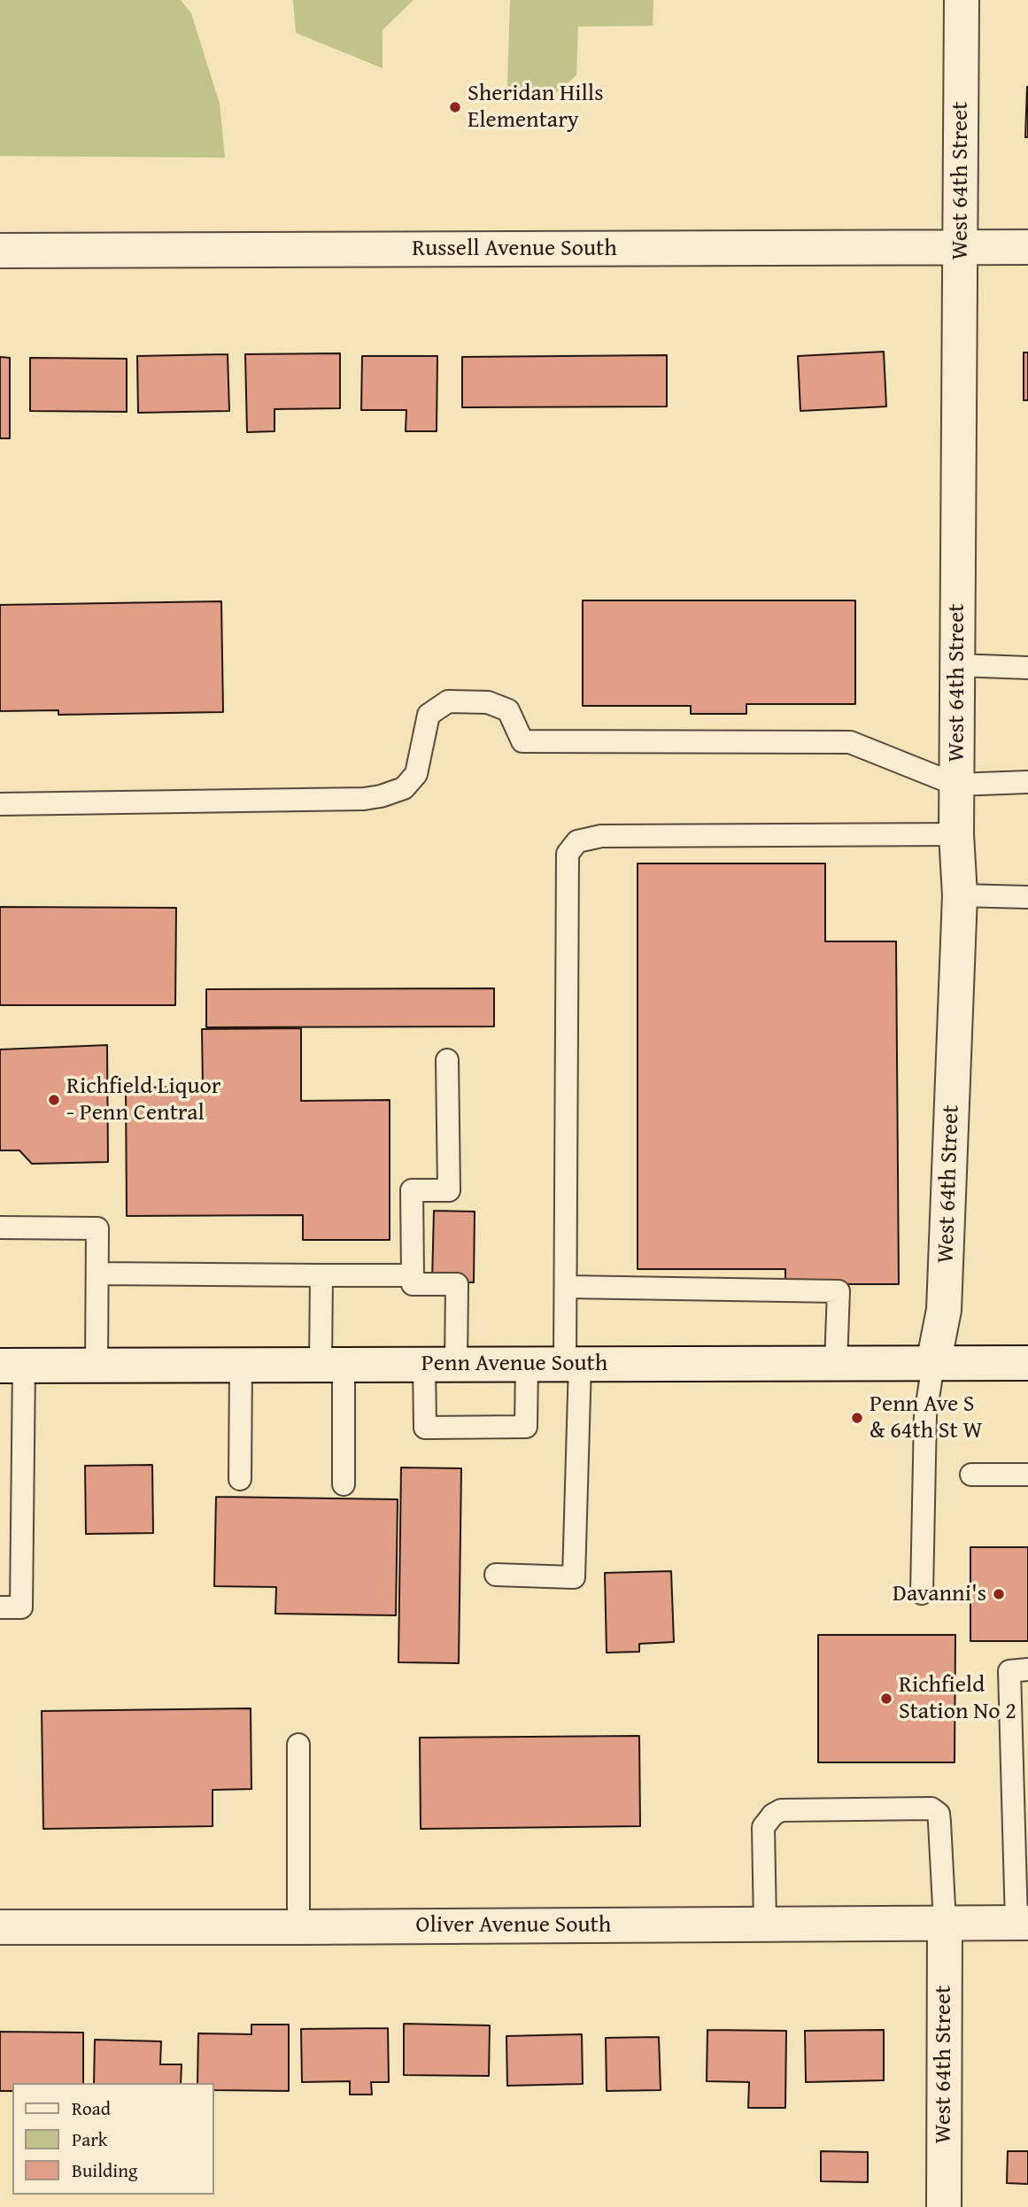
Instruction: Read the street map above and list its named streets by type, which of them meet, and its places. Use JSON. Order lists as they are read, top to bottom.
{
  "streets": {
    "street": [
      "West 64th Street",
      "Russell Avenue South",
      "Penn Avenue South",
      "Oliver Avenue South"
    ]
  },
  "crossings": [
    ["West 64th Street", "Russell Avenue South"],
    ["West 64th Street", "Penn Avenue South"],
    ["West 64th Street", "Oliver Avenue South"]
  ],
  "places": [
    "Sheridan Hills Elementary",
    "Richfield Liquor - Penn Central",
    "Penn Ave S & 64th St W",
    "Davanni's",
    "Richfield Station No 2"
  ],
  "legend": ["Road", "Park", "Building"]
}
